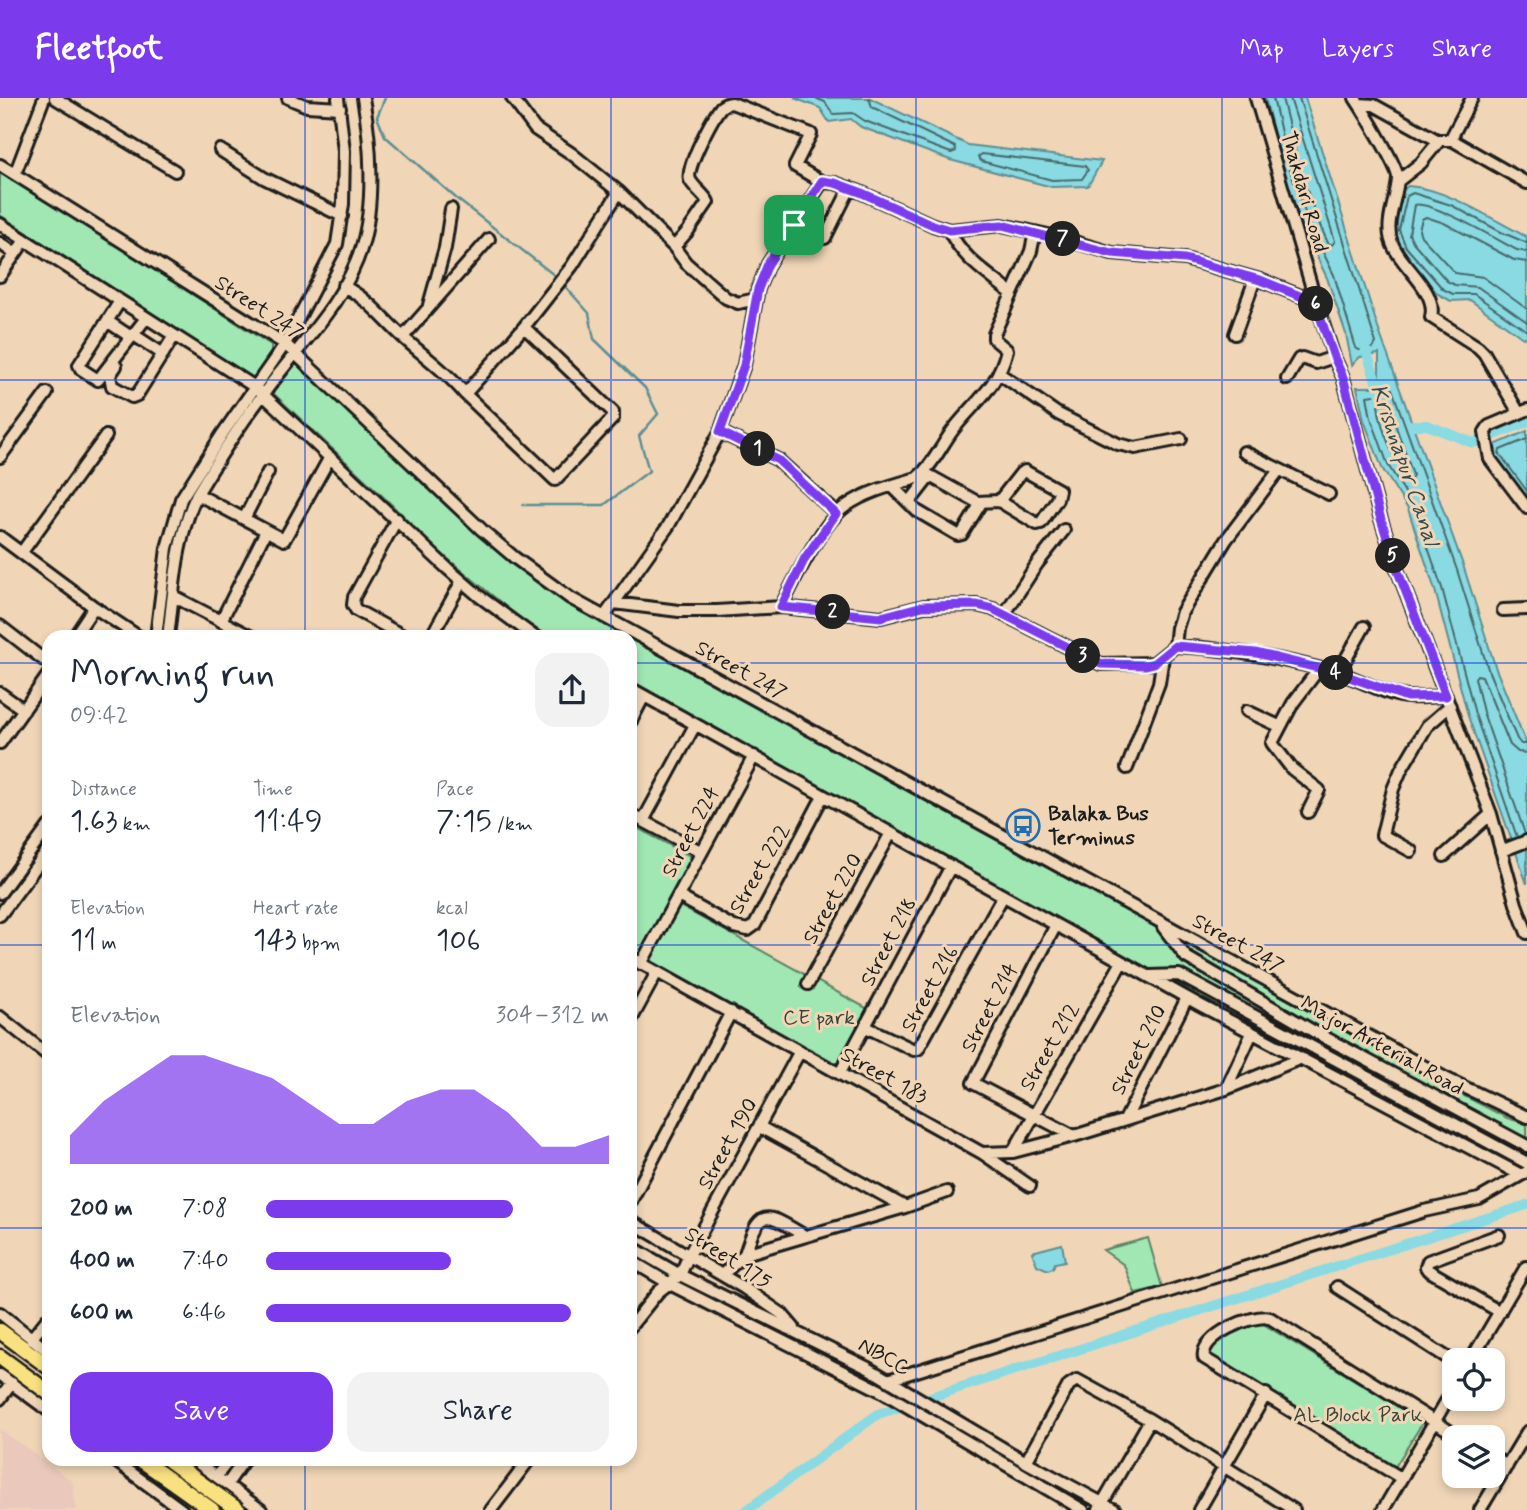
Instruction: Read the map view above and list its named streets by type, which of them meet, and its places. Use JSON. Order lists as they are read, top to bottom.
{
  "streets": {
    "street": [
      "Thakdari Road",
      "Street 247",
      "Street 224",
      "Street 222",
      "Street 220",
      "Street 218",
      "Street 216",
      "Street 214",
      "Major Arterial Road",
      "Street 212",
      "Street 210",
      "Street 183",
      "Street 190",
      "Street 175",
      "NBCC"
    ]
  },
  "crossings": [
    ["Street 247", "Major Arterial Road"],
    ["Street 224", "Street 222"],
    ["Street 224", "Street 183"],
    ["Street 218", "Street 216"],
    ["Street 218", "Street 183"],
    ["Street 214", "Street 212"],
    ["Street 183", "Street 190"],
    ["Street 190", "Street 175"],
    ["Street 190", "NBCC"],
    ["Street 175", "NBCC"]
  ],
  "water": ["Krishnapur Canal"],
  "parks": ["CE park", "AL Block Park"],
  "places": {
    "bus stop": ["Balaka Bus Terminus"]
  },
  "page": {
    "header": "Fleetfoot",
    "nav": ["Map", "Layers", "Share"],
    "pins": [
      "7",
      "6",
      "1",
      "5",
      "2",
      "3",
      "4"
    ],
    "heading": ["Morning run", "09:42"],
    "stats": [
      ["Distance", "1.63 km"],
      ["Time", "11:49"],
      ["Pace", "7:15 /km"],
      ["Elevation", "11 m"],
      ["Heart rate", "143 bpm"],
      ["kcal", "106"]
    ],
    "chart": ["Elevation", "304–312 m"],
    "list": [
      {
        "name": "200 m",
        "note": "7:08"
      },
      {
        "name": "400 m",
        "note": "7:40"
      },
      {
        "name": "600 m",
        "note": "6:46"
      }
    ],
    "buttons": ["Save", "Share"]
  }
}
